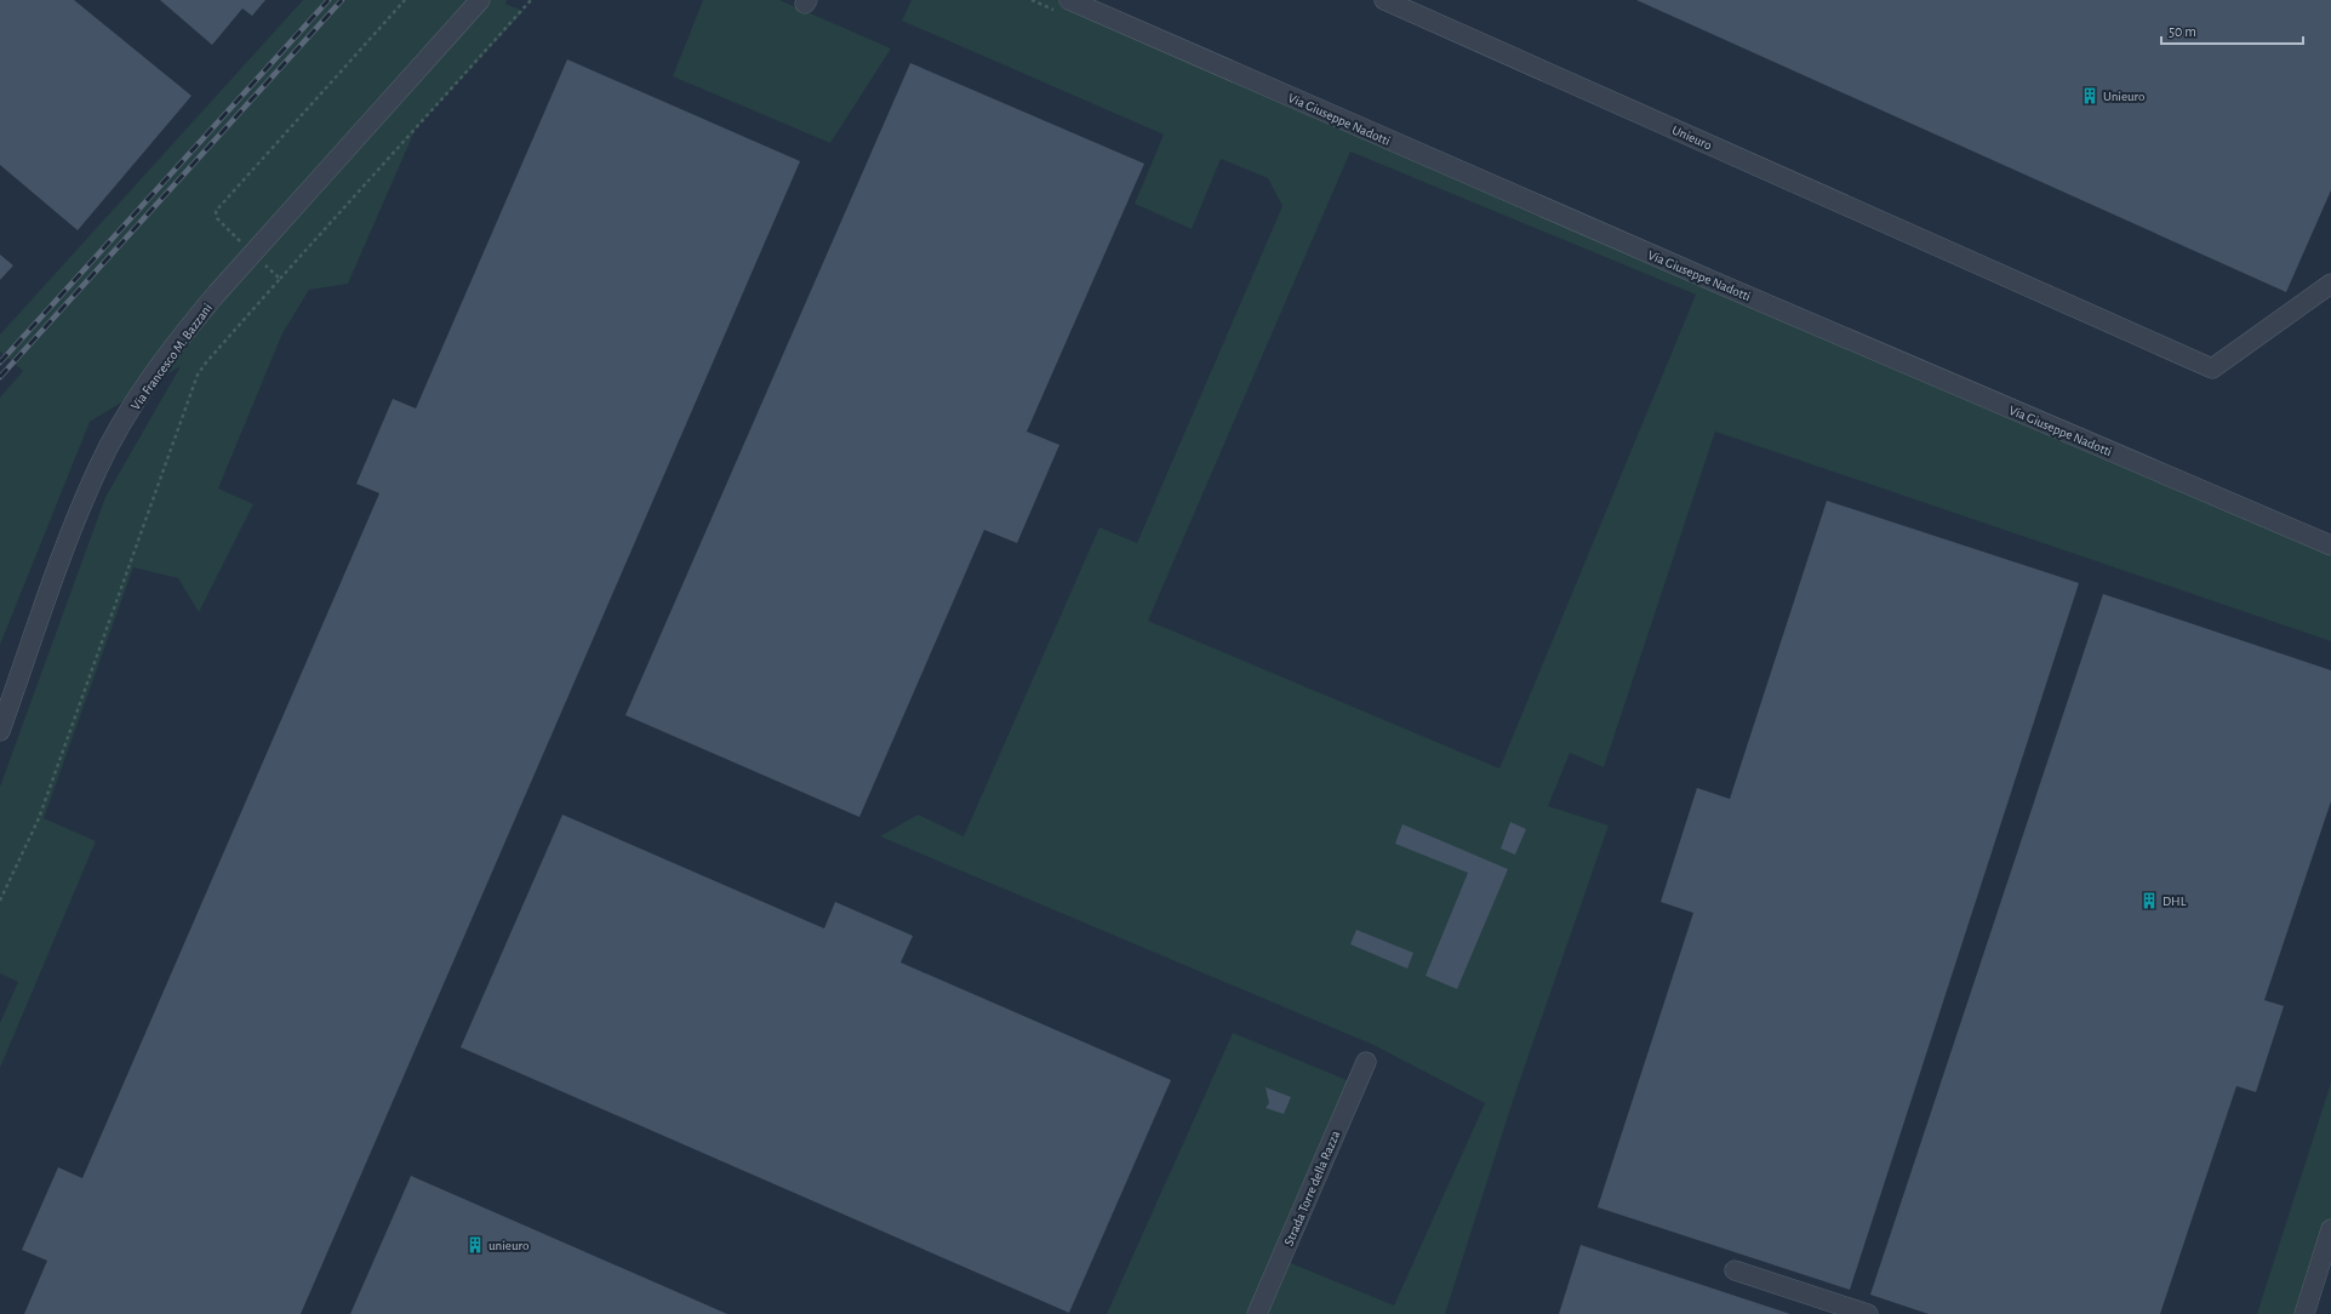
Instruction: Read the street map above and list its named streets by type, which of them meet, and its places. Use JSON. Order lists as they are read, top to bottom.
{
  "streets": {
    "street": [
      "Via Giuseppe Nadotti",
      "Unieuro",
      "Via Francesco M. Bazzani",
      "Strada Torre della Razza"
    ]
  },
  "places": {
    "building": ["Unieuro", "DHL", "unieuro"]
  },
  "scale_bar": "50 m"
}
